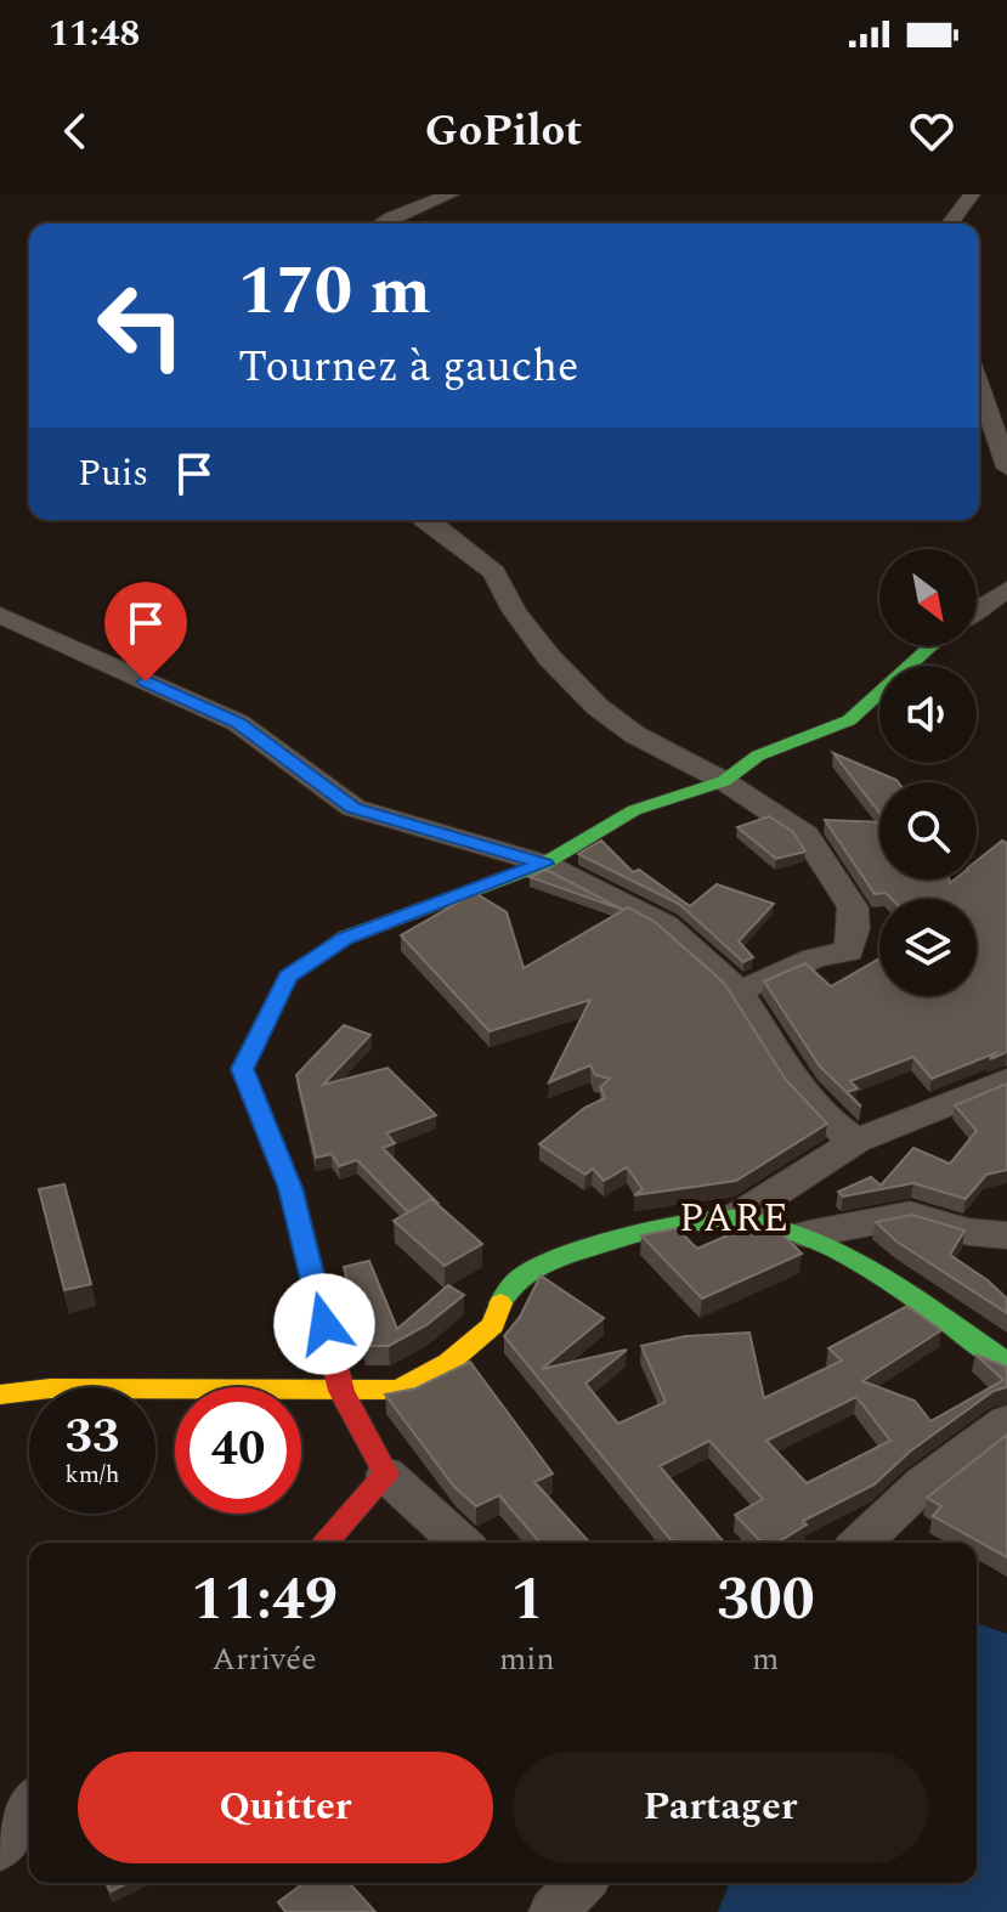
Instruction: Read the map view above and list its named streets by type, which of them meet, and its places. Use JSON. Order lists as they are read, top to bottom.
{
  "districts": ["PARE"],
  "north": "bottom right",
  "page": {
    "status": "11:48",
    "header": "GoPilot",
    "turn": ["170 m", "Tournez à gauche"],
    "then": "Puis",
    "speed": "33 km/h",
    "limit": "40",
    "eta": [
      "11:49",
      "Arrivée",
      "1",
      "min",
      "300",
      "m"
    ],
    "buttons": ["Quitter", "Partager"]
  }
}
